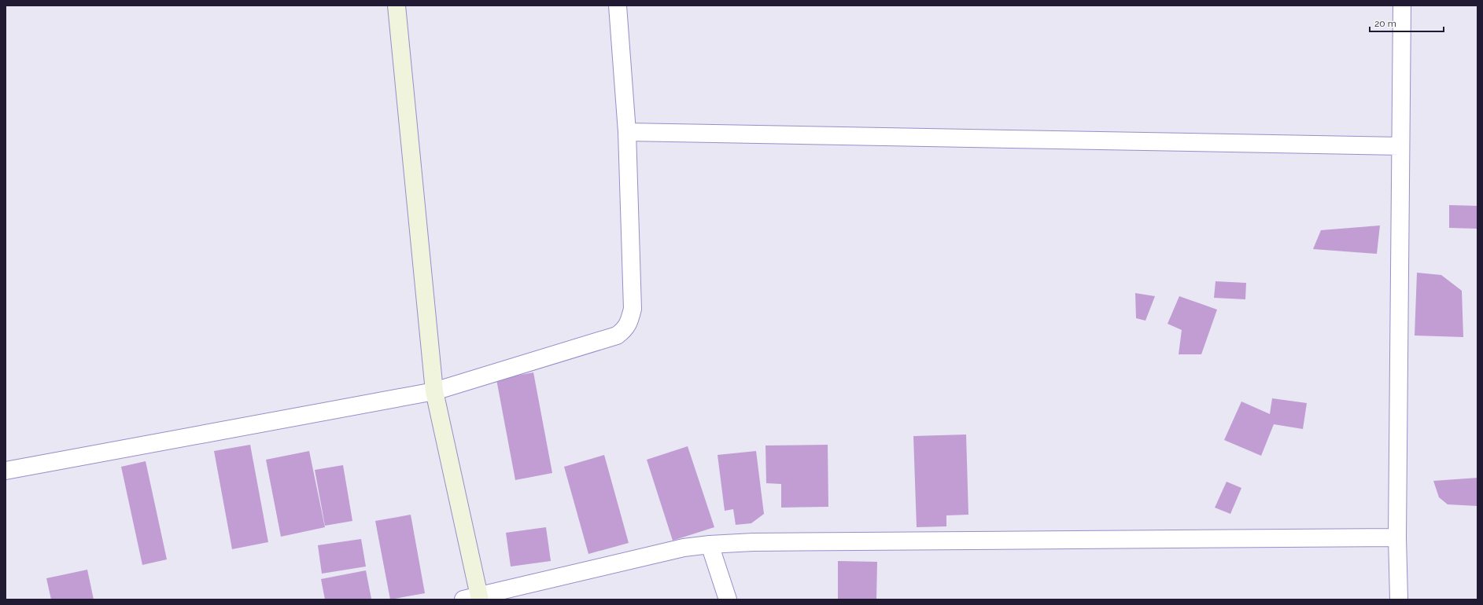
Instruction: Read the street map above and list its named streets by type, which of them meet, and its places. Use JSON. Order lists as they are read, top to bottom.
{
  "scale_bar": "20 m"
}
